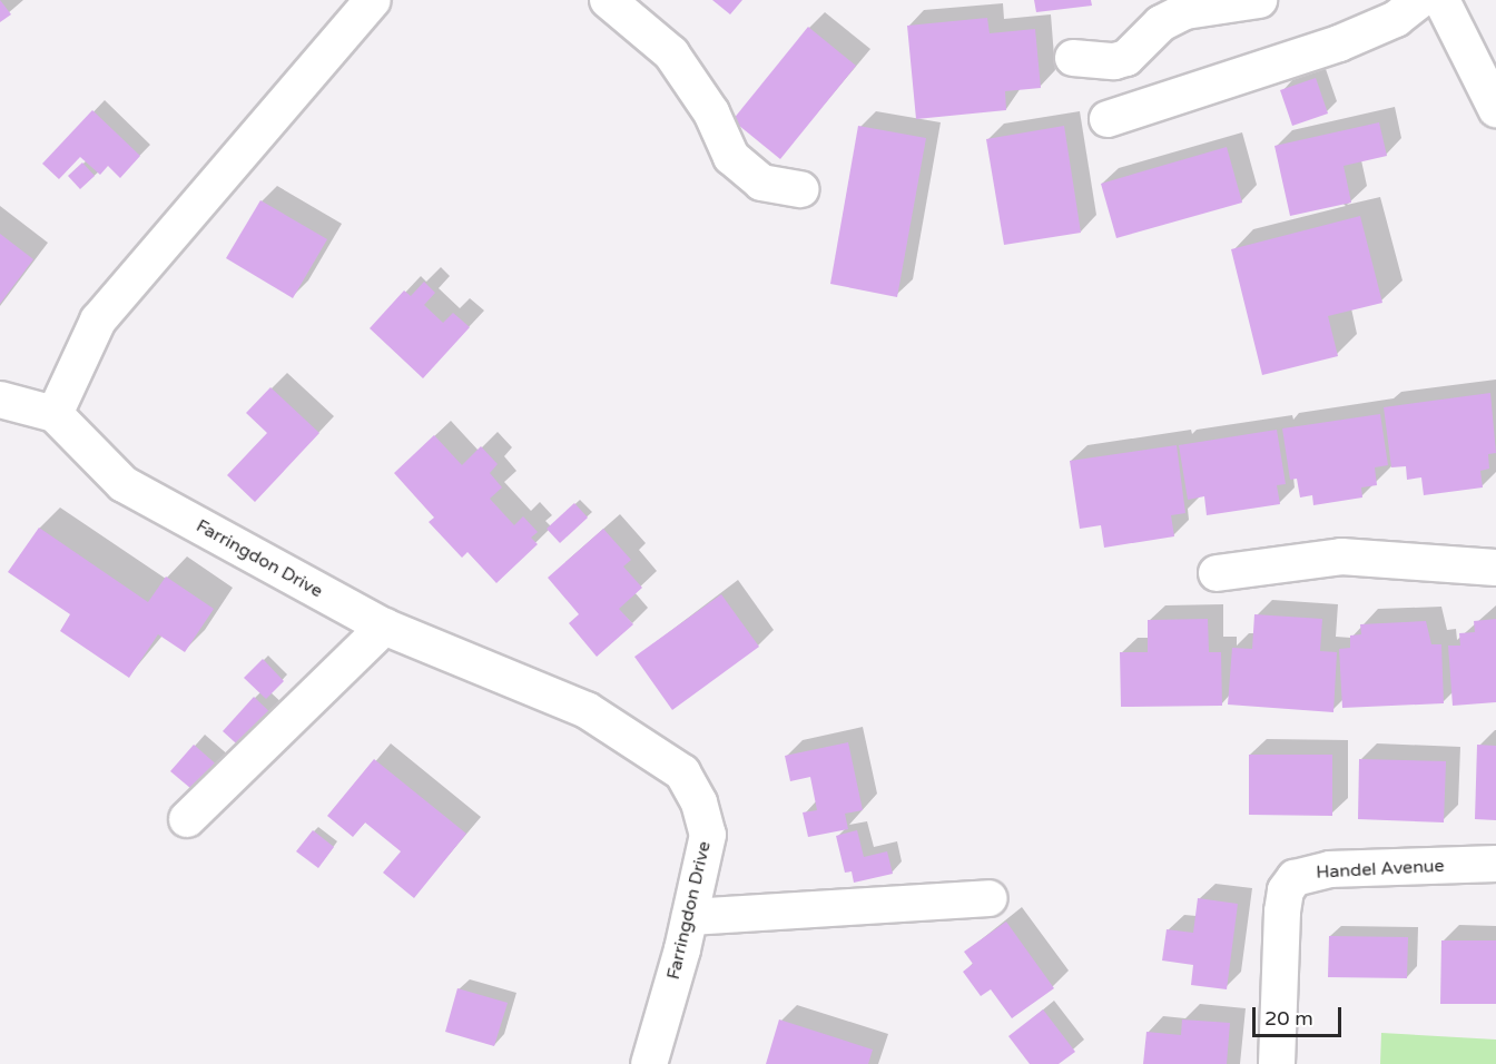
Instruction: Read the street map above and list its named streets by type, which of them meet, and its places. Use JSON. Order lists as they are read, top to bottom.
{
  "streets": {
    "street": ["Farringdon Drive", "Handel Avenue"]
  },
  "scale_bar": "20 m"
}
